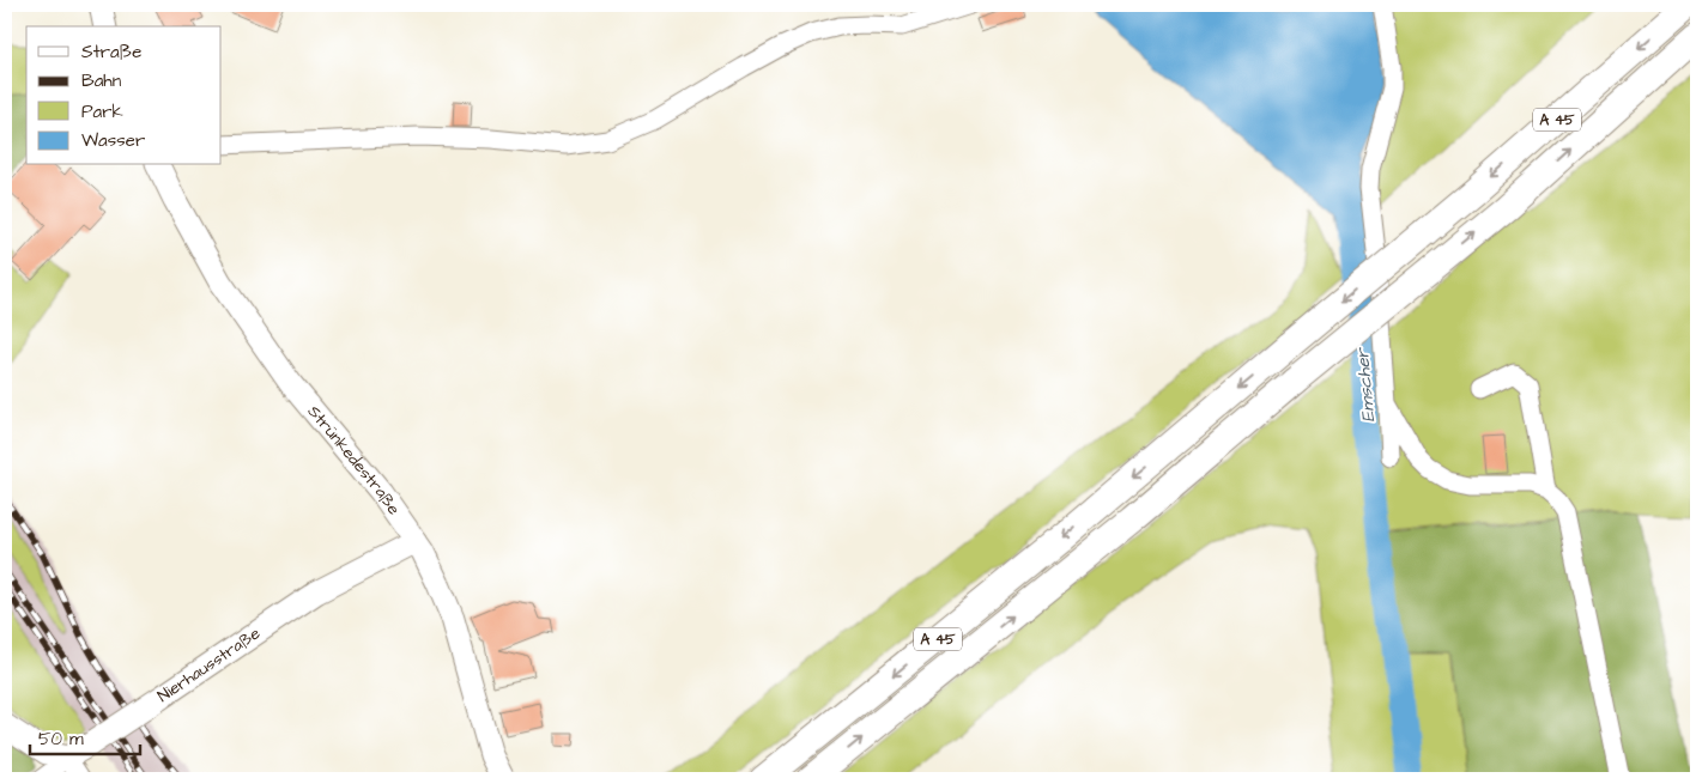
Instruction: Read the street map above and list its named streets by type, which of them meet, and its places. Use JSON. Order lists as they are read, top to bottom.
{
  "streets": {
    "highway": ["A 45"],
    "main road": ["Strünkedestraße", "Nierhausstraße"]
  },
  "crossings": [
    ["Strünkedestraße", "Nierhausstraße"]
  ],
  "water": ["Emscher"],
  "legend": [
    "Straße",
    "Bahn",
    "Park",
    "Wasser"
  ],
  "scale_bar": "50 m"
}
